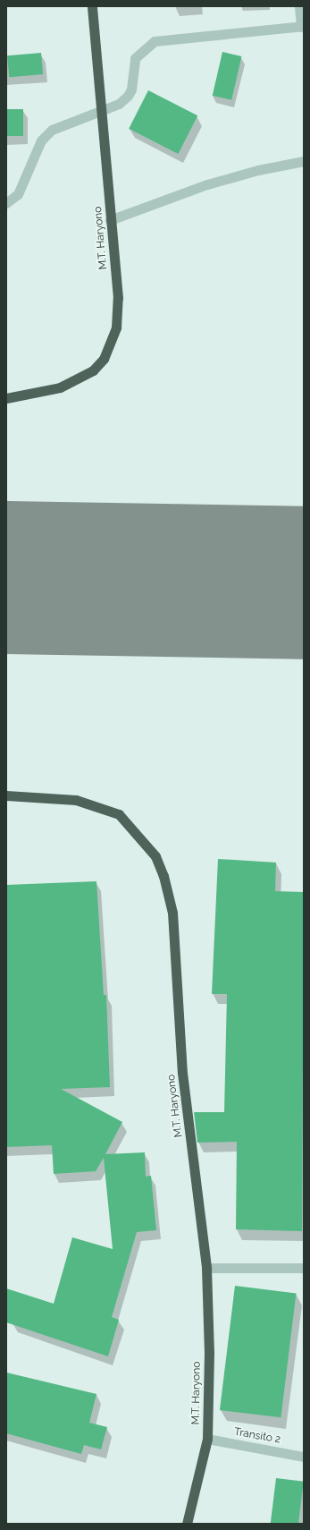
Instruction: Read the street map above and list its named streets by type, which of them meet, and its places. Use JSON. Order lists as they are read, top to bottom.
{
  "streets": {
    "highway": ["M.T. Haryono"],
    "street": ["Transito 2"]
  },
  "crossings": [
    ["M.T. Haryono", "Transito 2"]
  ]
}
